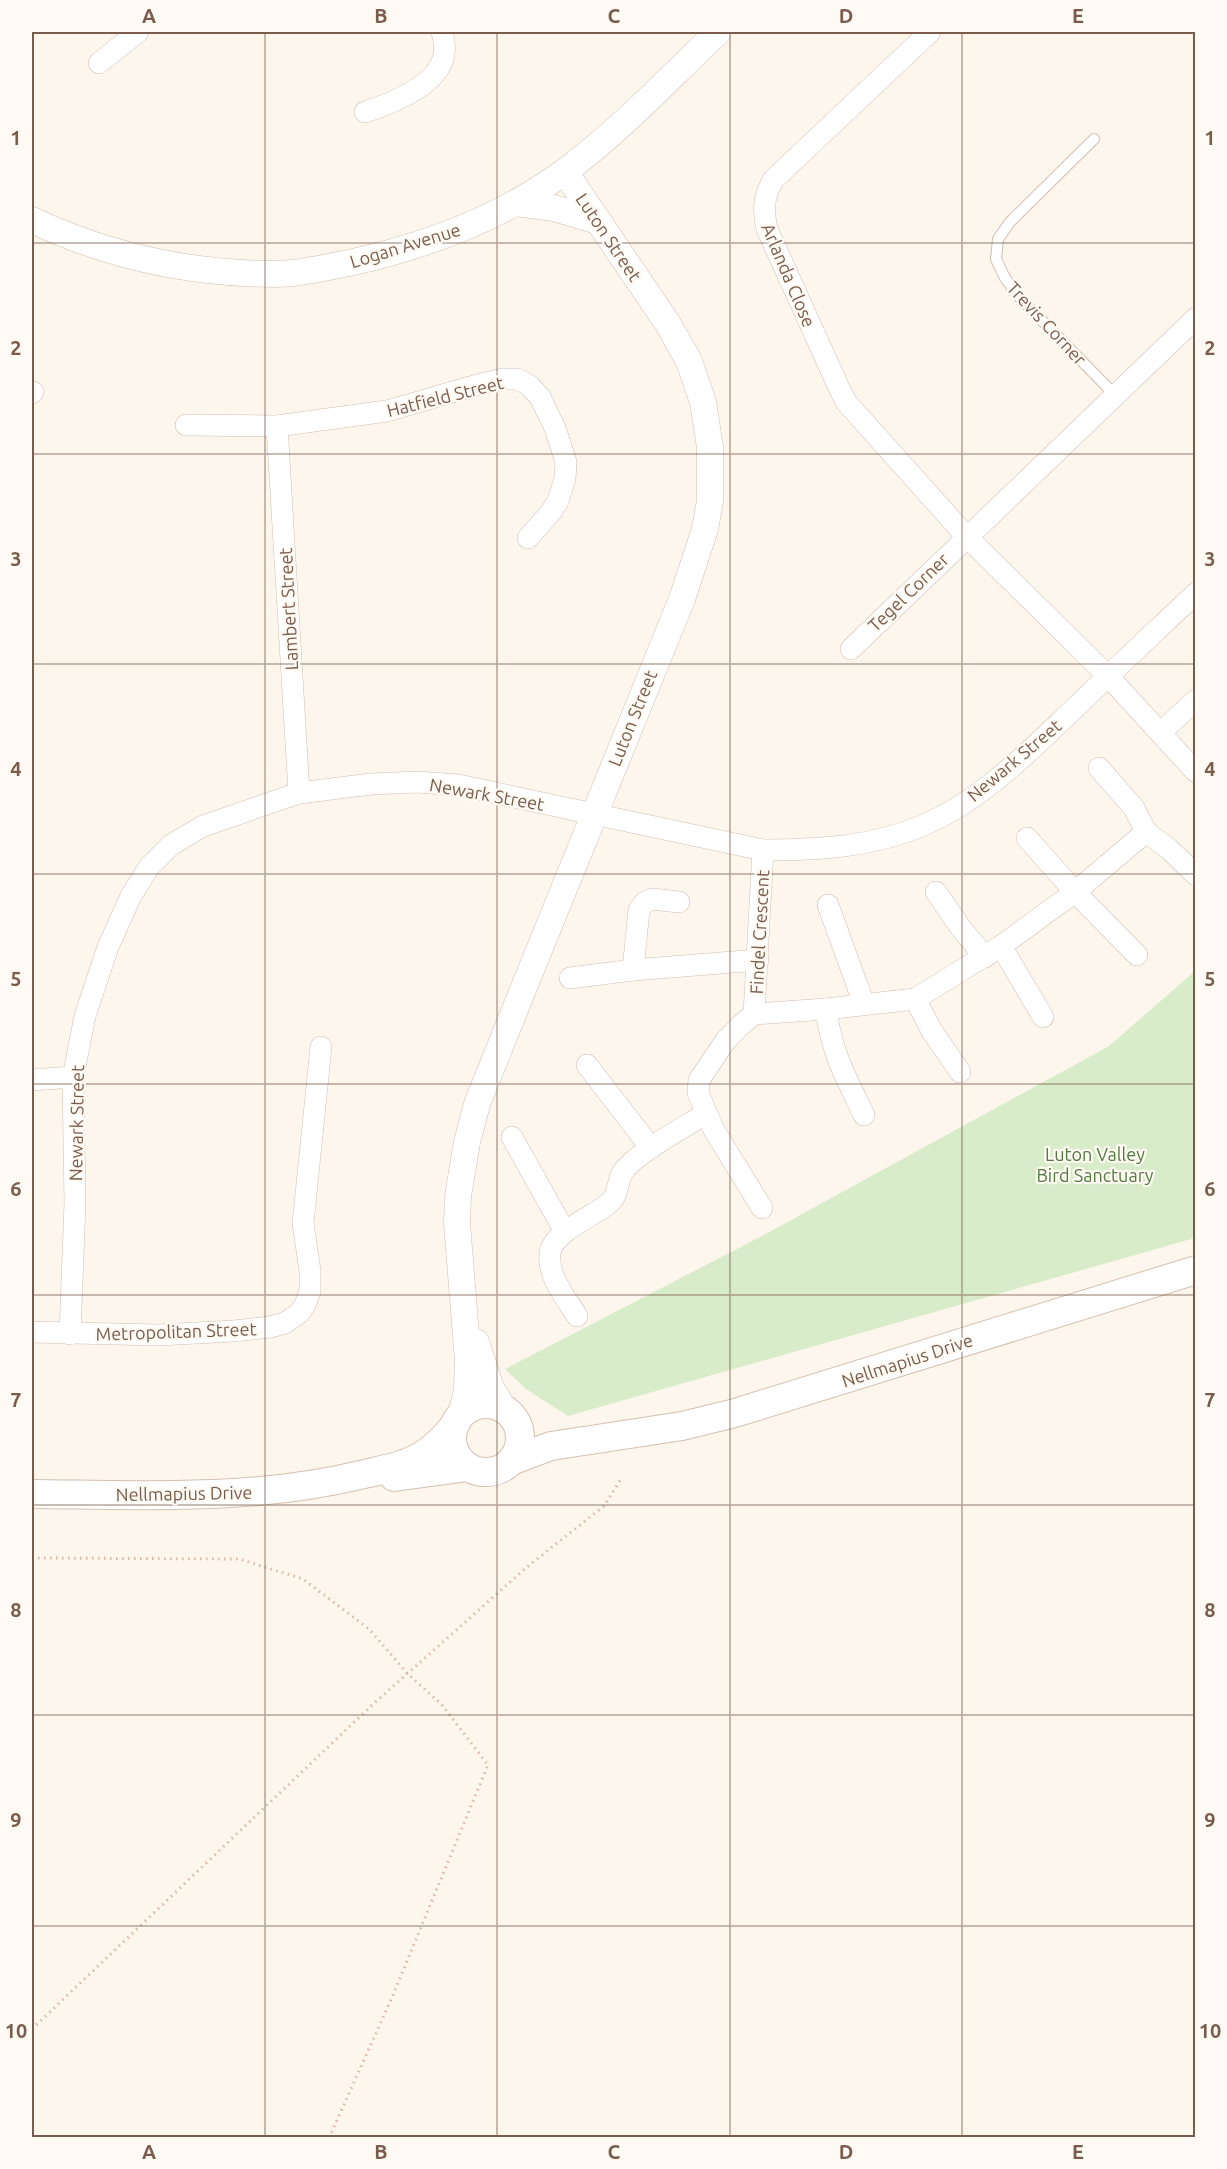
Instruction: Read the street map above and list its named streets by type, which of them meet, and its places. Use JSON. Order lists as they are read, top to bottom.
{
  "streets": {
    "main road": ["Nellmapius Drive"],
    "street": [
      "Luton Street",
      "Logan Avenue",
      "Arlanda Close",
      "Hatfield Street",
      "Tegel Corner",
      "Lambert Street",
      "Newark Street",
      "Findel Crescent",
      "Metropolitan Street"
    ],
    "lane": ["Trevis Corner"]
  },
  "crossings": [
    ["Luton Street", "Logan Avenue"],
    ["Luton Street", "Newark Street"],
    ["Luton Street", "Nellmapius Drive"],
    ["Arlanda Close", "Tegel Corner"],
    ["Arlanda Close", "Newark Street"],
    ["Hatfield Street", "Lambert Street"],
    ["Lambert Street", "Newark Street"],
    ["Newark Street", "Findel Crescent"],
    ["Newark Street", "Metropolitan Street"]
  ],
  "parks": ["Luton Valley Bird Sanctuary"],
  "grid": {
    "columns": [
      "A",
      "B",
      "C",
      "D",
      "E"
    ],
    "rows": [
      "1",
      "2",
      "3",
      "4",
      "5",
      "6",
      "7",
      "8",
      "9",
      "10"
    ]
  }
}
